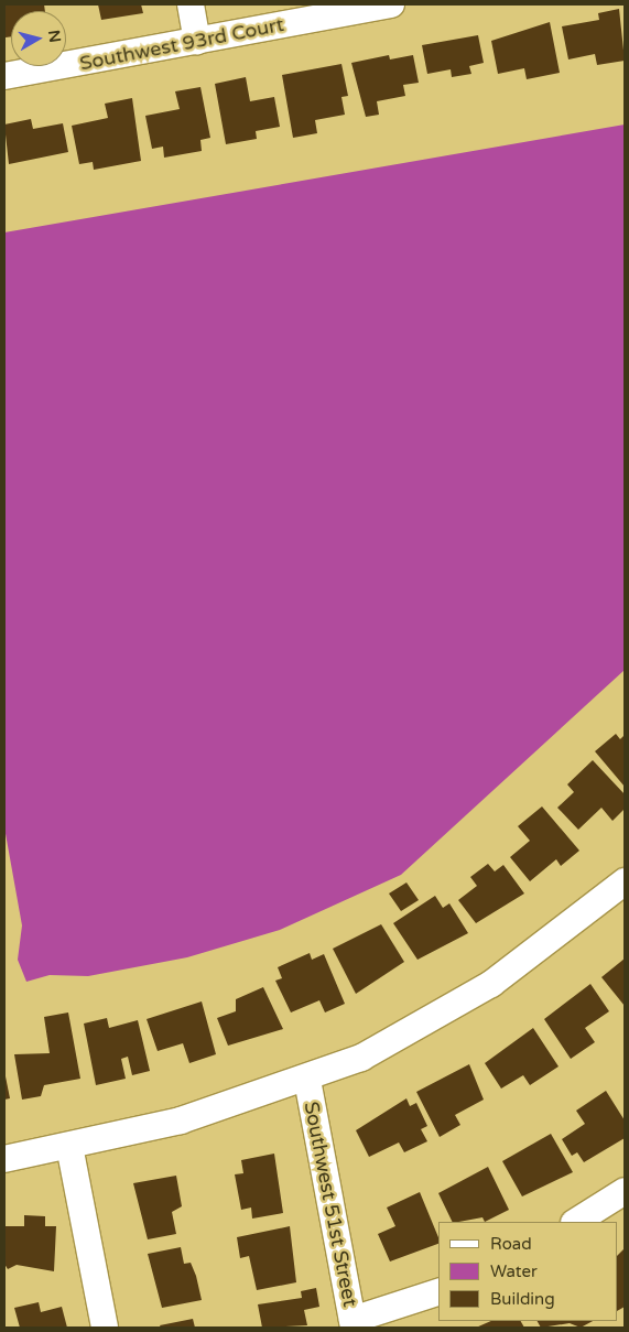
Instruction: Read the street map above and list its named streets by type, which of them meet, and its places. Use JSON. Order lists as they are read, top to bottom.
{
  "streets": {
    "street": ["Southwest 93rd Court", "Southwest 51st Street"]
  },
  "legend": ["Road", "Water", "Building"],
  "north": "right"
}
